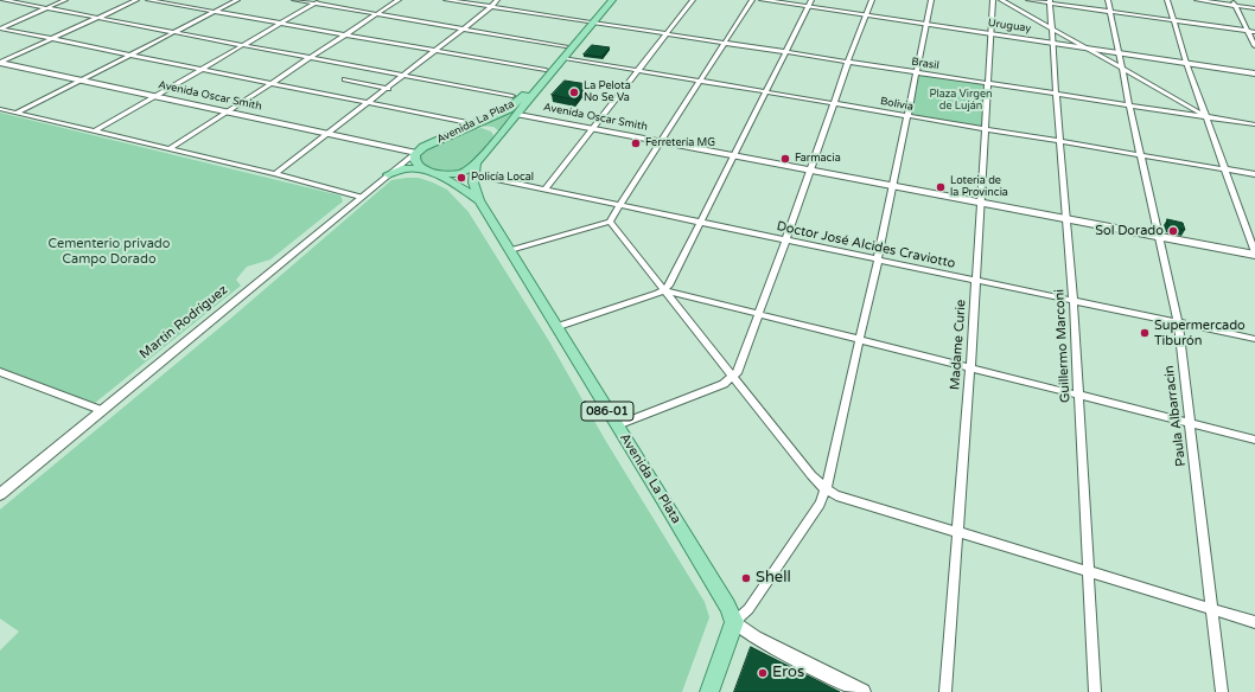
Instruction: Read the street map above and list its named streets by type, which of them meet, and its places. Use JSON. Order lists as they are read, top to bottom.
{
  "streets": {
    "main road": ["Avenida Oscar Smith", "Avenida La Plata", "086-01"],
    "street": [
      "Uruguay",
      "Brasil",
      "Bolivia",
      "Doctor José Alcides Craviotto",
      "Martín Rodríguez",
      "Madame Curie",
      "Guillermo Marconi",
      "Paula Albarracín"
    ]
  },
  "crossings": [
    ["Uruguay", "Madame Curie"],
    ["Uruguay", "Guillermo Marconi"],
    ["Uruguay", "Paula Albarracín"],
    ["Brasil", "Avenida La Plata"],
    ["Brasil", "Madame Curie"],
    ["Brasil", "Guillermo Marconi"],
    ["Brasil", "Paula Albarracín"],
    ["Avenida Oscar Smith", "Avenida La Plata"],
    ["Avenida Oscar Smith", "Martín Rodríguez"],
    ["Avenida Oscar Smith", "Madame Curie"],
    ["Avenida Oscar Smith", "Guillermo Marconi"],
    ["Avenida Oscar Smith", "Paula Albarracín"],
    ["Bolivia", "Avenida La Plata"],
    ["Bolivia", "Madame Curie"],
    ["Bolivia", "Guillermo Marconi"],
    ["Bolivia", "Paula Albarracín"],
    ["Avenida La Plata", "Doctor José Alcides Craviotto"],
    ["Avenida La Plata", "Martín Rodríguez"],
    ["Doctor José Alcides Craviotto", "Madame Curie"],
    ["Doctor José Alcides Craviotto", "Guillermo Marconi"],
    ["Doctor José Alcides Craviotto", "Paula Albarracín"]
  ],
  "parks": ["Plaza Virgen de Luján", "Cementerio privado Campo Dorado"],
  "places": [
    "La Pelota No Se Va",
    "Ferretería MG",
    "Farmacia",
    "Policía Local",
    "Loteria de la Provincia",
    "Sol Dorado",
    "Supermercado Tiburón",
    "Shell",
    "Eros"
  ]
}
